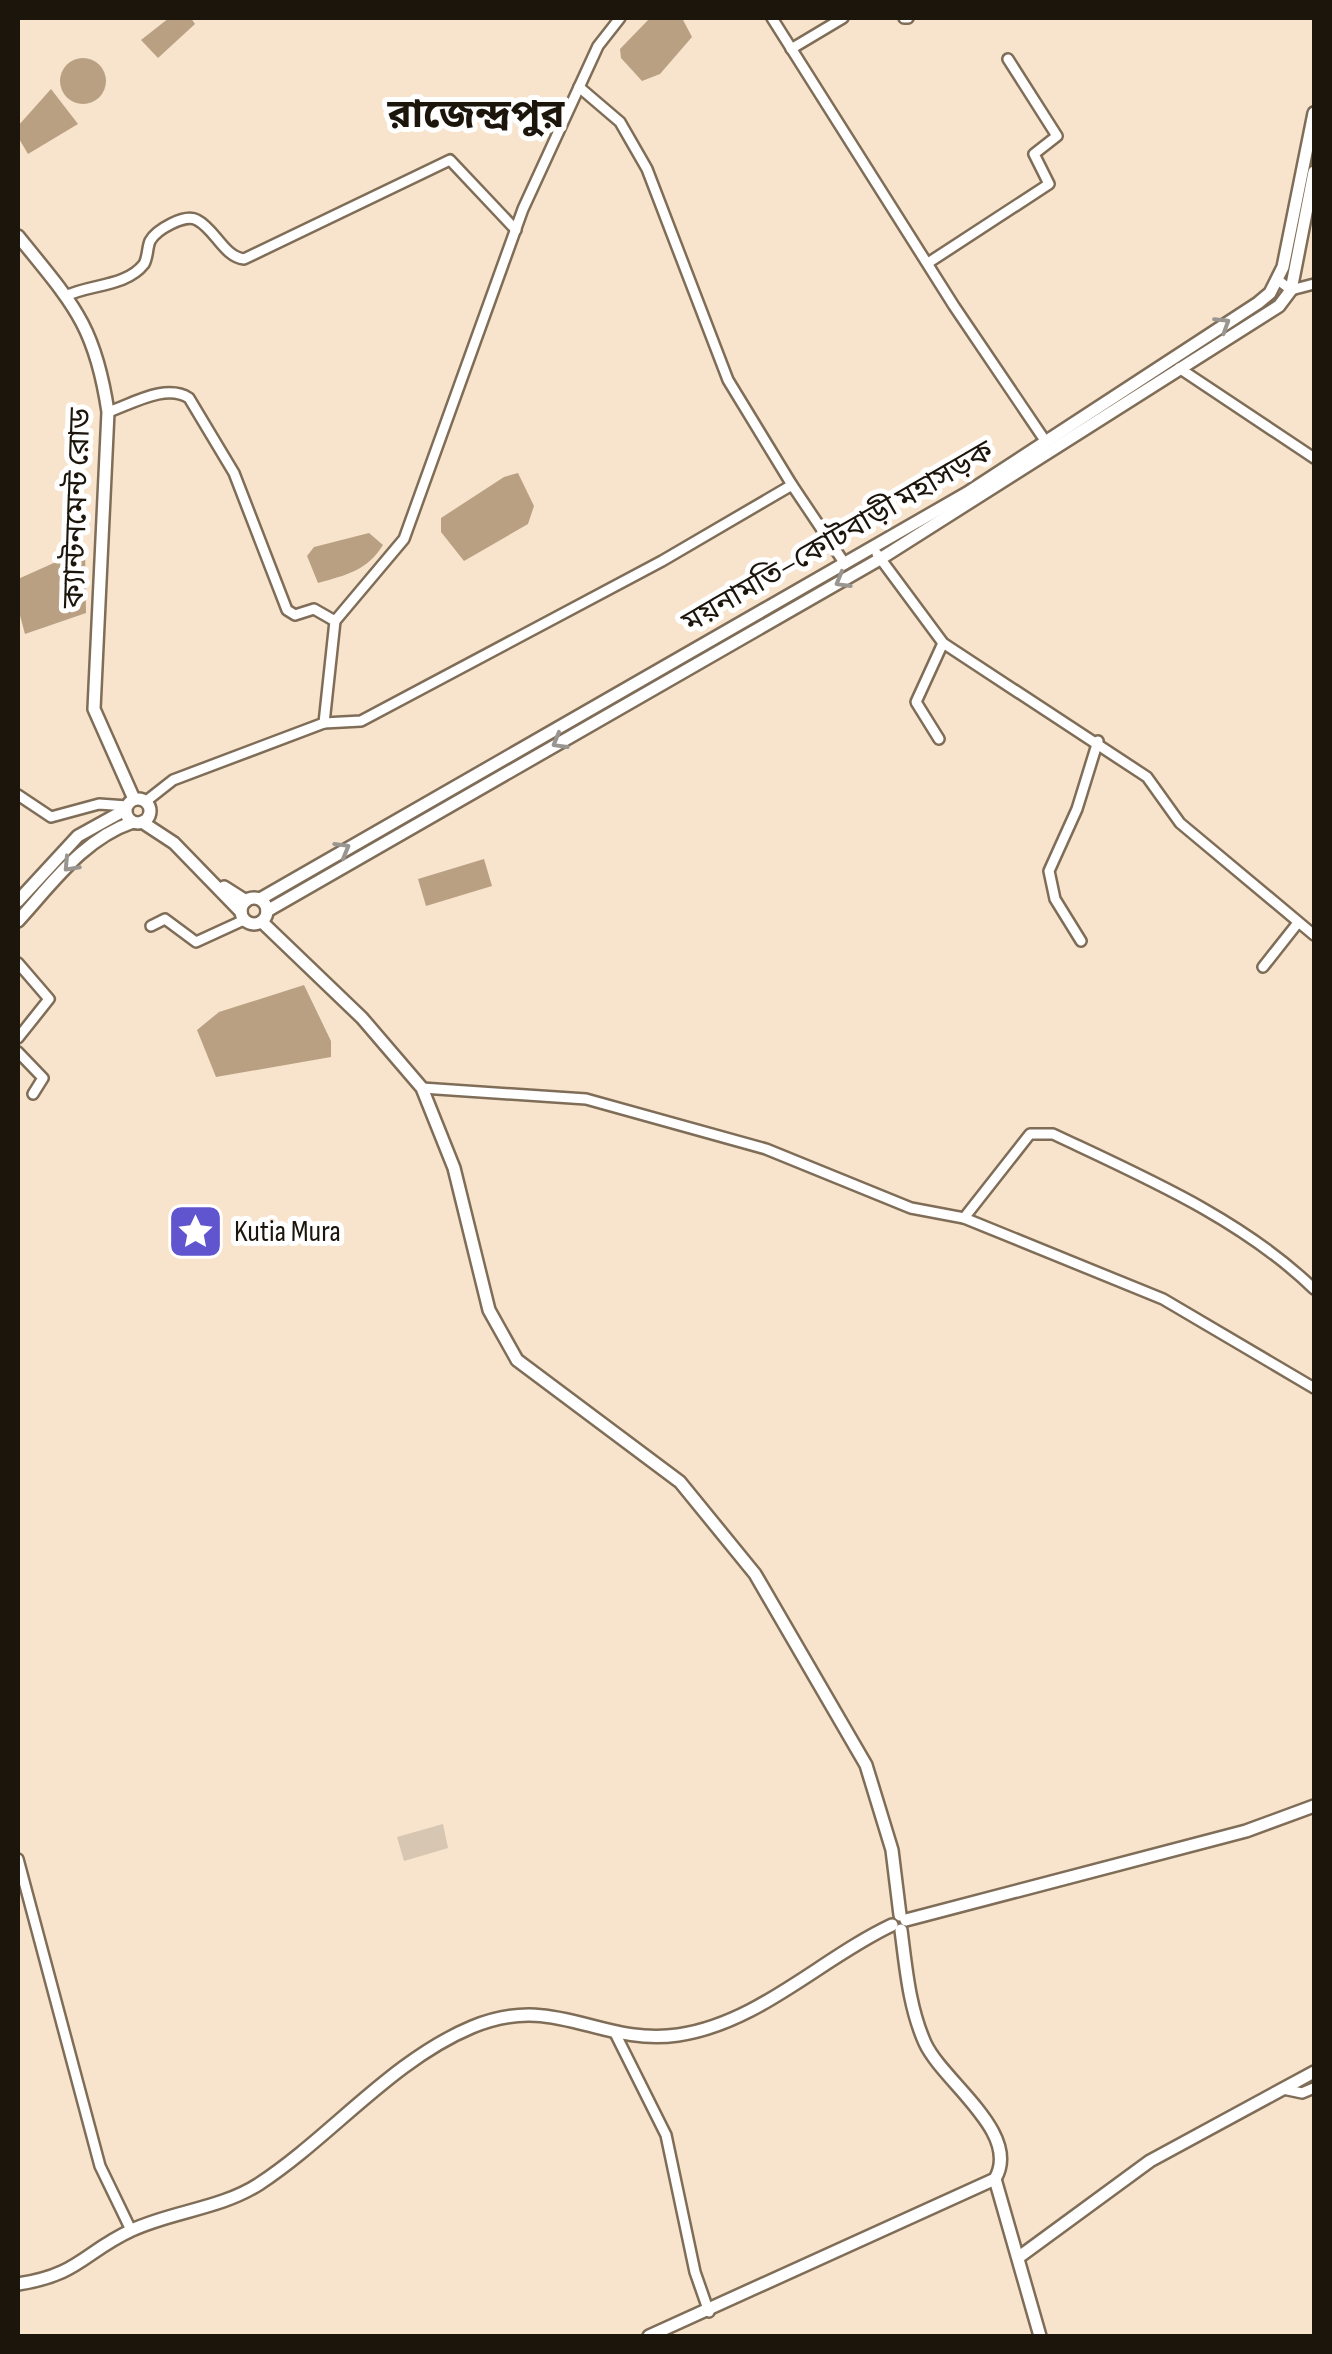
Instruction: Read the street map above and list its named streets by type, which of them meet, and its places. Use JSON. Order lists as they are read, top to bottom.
{
  "streets": {
    "main road": ["ক্যান্টনমেন্ট রোড", "ময়নামতি–কোটবাড়ী মহাসড়ক"]
  },
  "districts": ["রাজেন্দ্রপুর"],
  "places": {
    "place": ["Kutia Mura"]
  }
}
